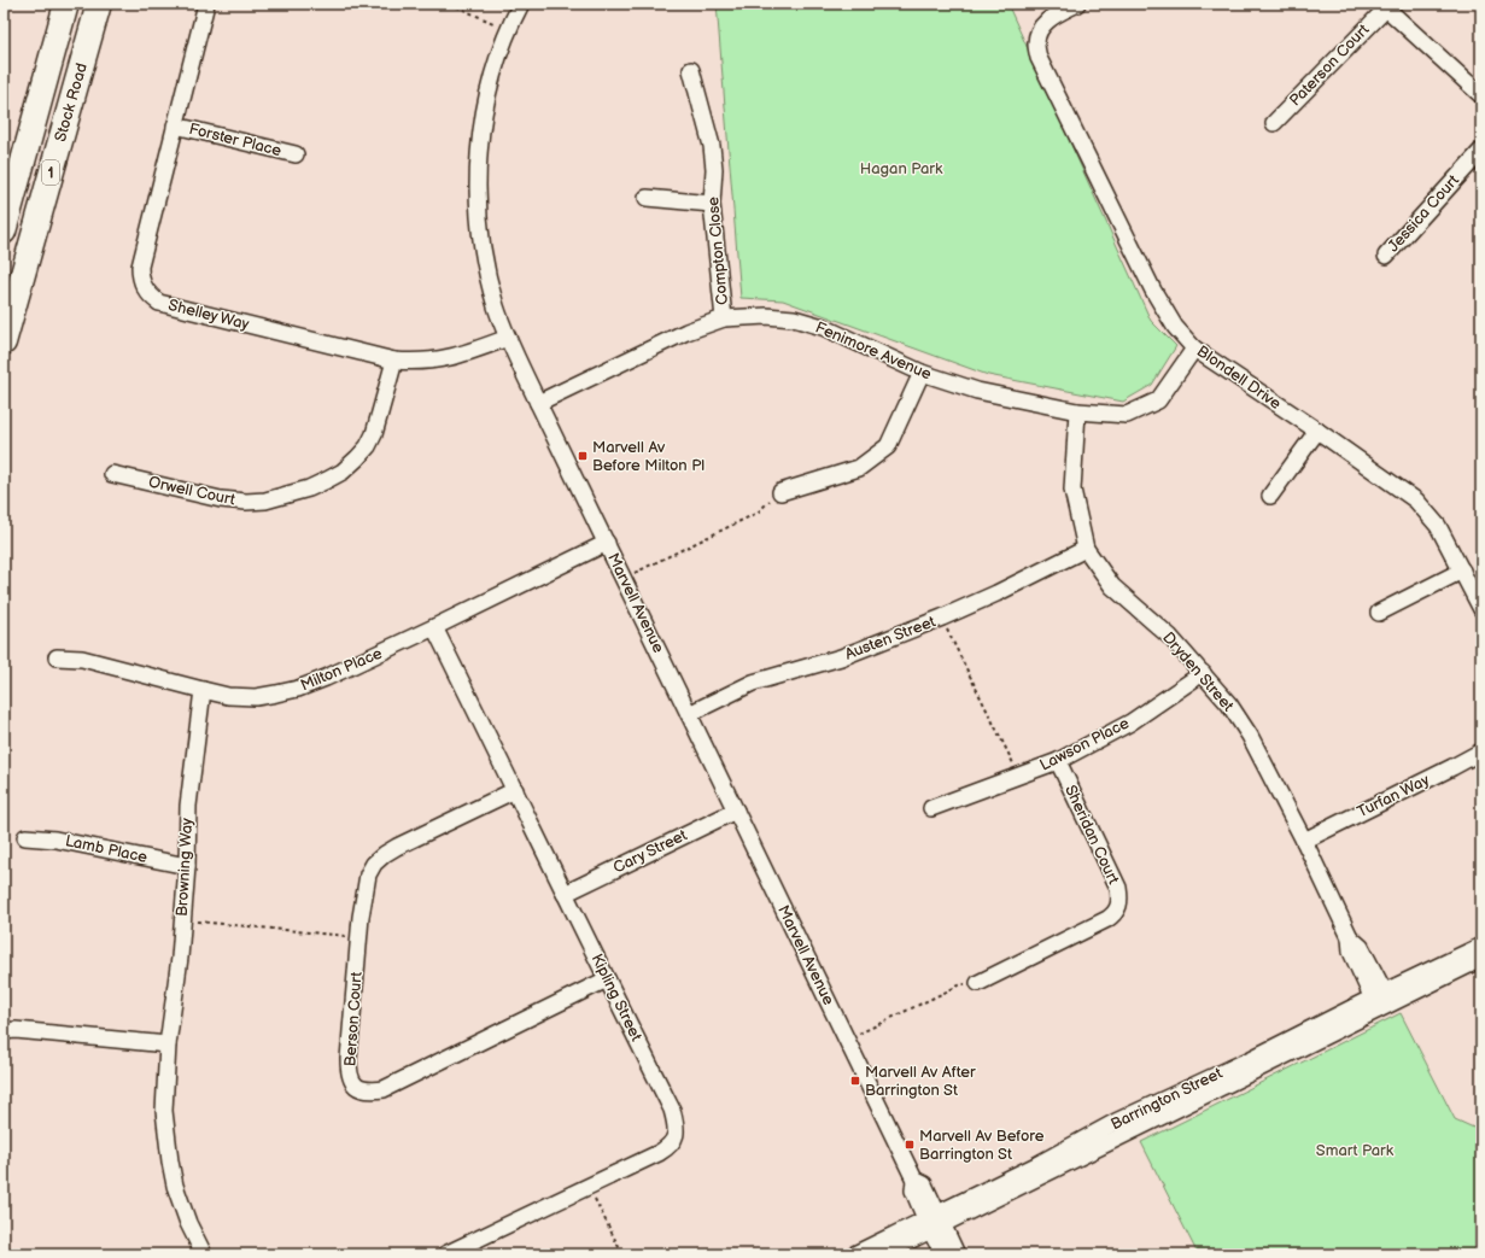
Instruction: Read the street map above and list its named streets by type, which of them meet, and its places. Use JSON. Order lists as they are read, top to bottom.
{
  "streets": {
    "highway": ["Stock Road", "1"],
    "street": [
      "Paterson Court",
      "Forster Place",
      "Jessica Court",
      "Compton Close",
      "Shelley Way",
      "Fenimore Avenue",
      "Blondell Drive",
      "Orwell Court",
      "Marvell Avenue",
      "Austen Street",
      "Milton Place",
      "Dryden Street",
      "Lawson Place",
      "Turfan Way",
      "Sheridan Court",
      "Lamb Place",
      "Cary Street",
      "Browning Way",
      "Kipling Street",
      "Berson Court",
      "Barrington Street"
    ]
  },
  "crossings": [
    ["Forster Place", "Shelley Way"],
    ["Compton Close", "Fenimore Avenue"],
    ["Shelley Way", "Orwell Court"],
    ["Shelley Way", "Marvell Avenue"],
    ["Fenimore Avenue", "Blondell Drive"],
    ["Fenimore Avenue", "Marvell Avenue"],
    ["Fenimore Avenue", "Dryden Street"],
    ["Marvell Avenue", "Austen Street"],
    ["Marvell Avenue", "Milton Place"],
    ["Marvell Avenue", "Cary Street"],
    ["Marvell Avenue", "Barrington Street"],
    ["Austen Street", "Dryden Street"],
    ["Milton Place", "Browning Way"],
    ["Milton Place", "Kipling Street"],
    ["Dryden Street", "Lawson Place"],
    ["Dryden Street", "Turfan Way"],
    ["Dryden Street", "Barrington Street"],
    ["Lawson Place", "Sheridan Court"],
    ["Lamb Place", "Browning Way"],
    ["Cary Street", "Kipling Street"],
    ["Kipling Street", "Berson Court"]
  ],
  "parks": ["Hagan Park", "Smart Park"],
  "places": {
    "transit": ["Marvell Av Before Milton Pl", "Marvell Av After Barrington St", "Marvell Av Before Barrington St"]
  }
}
